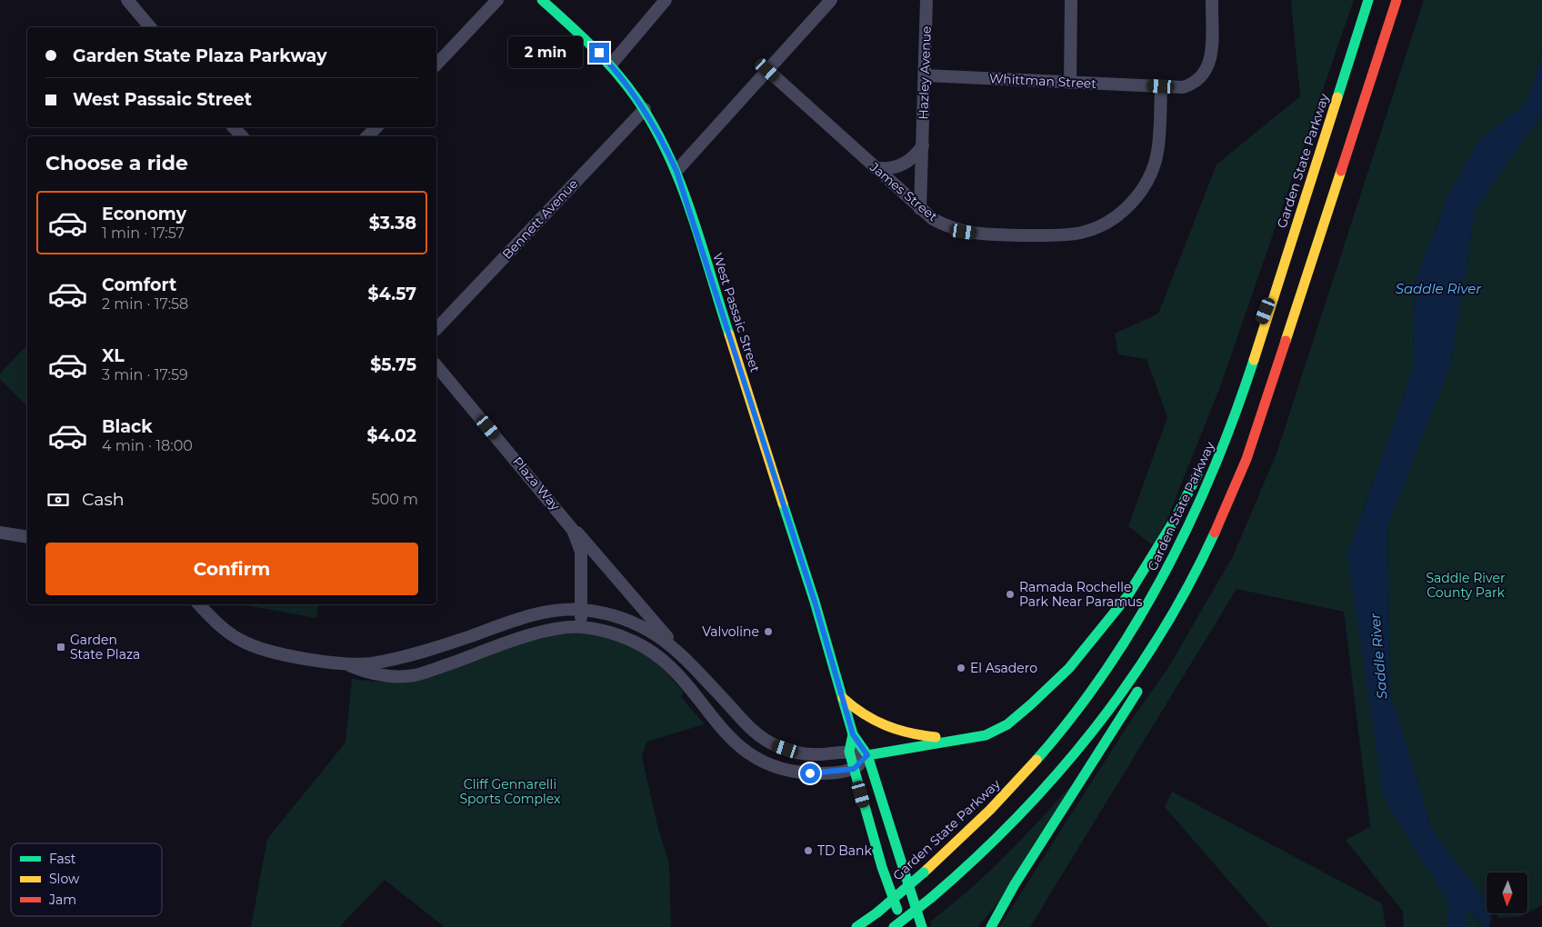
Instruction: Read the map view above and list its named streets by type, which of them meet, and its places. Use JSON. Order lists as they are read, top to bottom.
{
  "streets": {
    "main road": ["Garden State Parkway", "West Passaic Street"],
    "street": [
      "Hazley Avenue",
      "Whittman Street",
      "James Street",
      "Bennett Avenue",
      "Plaza Way"
    ]
  },
  "crossings": [
    ["Hazley Avenue", "Whittman Street"],
    ["Hazley Avenue", "James Street"],
    ["Whittman Street", "James Street"],
    ["Bennett Avenue", "West Passaic Street"]
  ],
  "water": ["Saddle River"],
  "parks": ["Saddle River County Park", "Cliff Gennarelli Sports Complex"],
  "places": {
    "other": [
      "Ramada Rochelle Park Near Paramus",
      "Valvoline",
      "El Asadero",
      "TD Bank"
    ],
    "transit": ["Garden State Plaza"]
  },
  "legend": ["Fast", "Slow", "Jam"],
  "north": "bottom",
  "page": {
    "banner": ["Garden State Plaza Parkway", "West Passaic Street"],
    "bubble": "2 min",
    "heading": "Choose a ride",
    "list": [
      {
        "name": "Economy",
        "note": "1 min · 17:57",
        "value": "$3.38"
      },
      {
        "name": "Comfort",
        "note": "2 min · 17:58",
        "value": "$4.57"
      },
      {
        "name": "XL",
        "note": "3 min · 17:59",
        "value": "$5.75"
      },
      {
        "name": "Black",
        "note": "4 min · 18:00",
        "value": "$4.02"
      }
    ],
    "pay": ["Cash", "500 m"],
    "buttons": "Confirm"
  }
}
